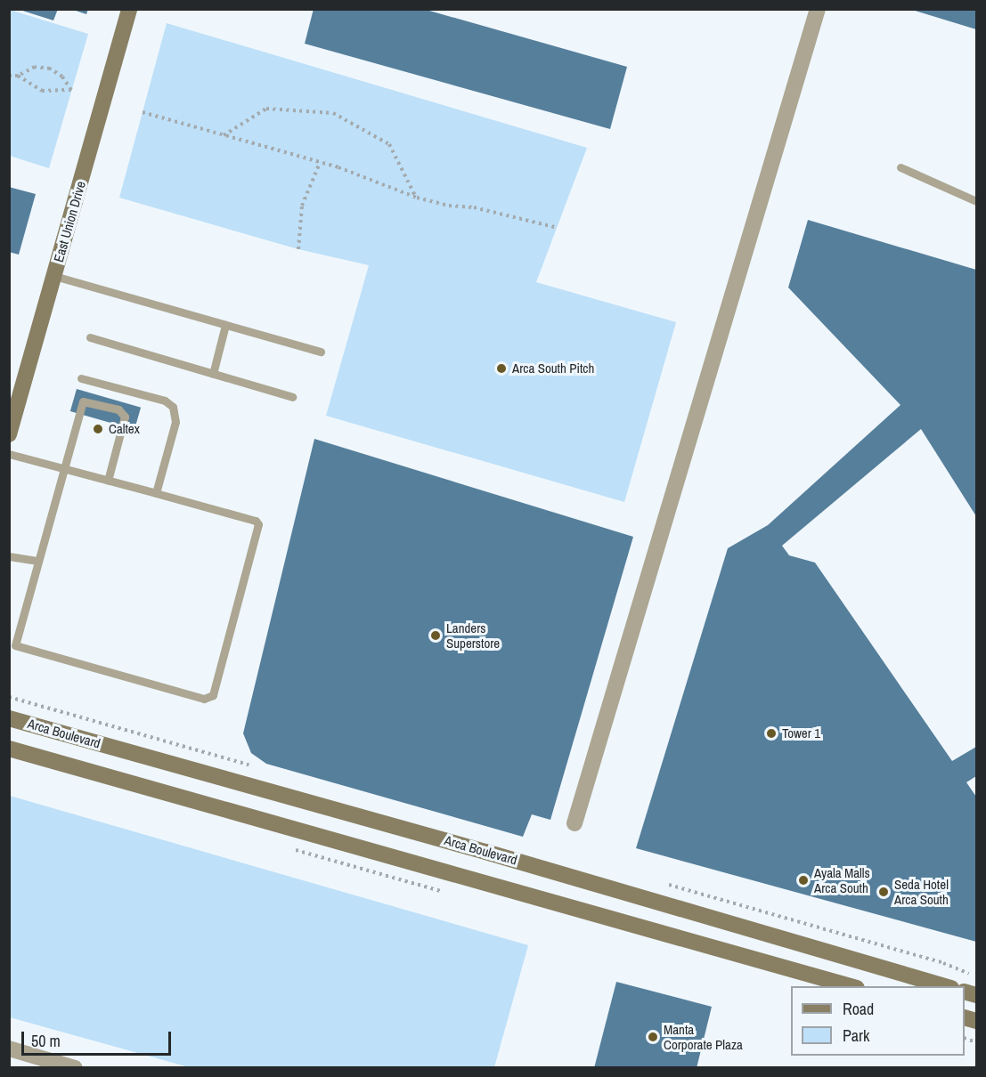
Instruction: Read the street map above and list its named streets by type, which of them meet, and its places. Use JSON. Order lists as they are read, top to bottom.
{
  "streets": {
    "street": ["East Union Drive", "Arca Boulevard"]
  },
  "places": [
    "Arca South Pitch",
    "Caltex",
    "Landers Superstore",
    "Tower 1",
    "Ayala Malls Arca South",
    "Seda Hotel Arca South",
    "Manta Corporate Plaza"
  ],
  "legend": ["Road", "Park"],
  "scale_bar": "50 m"
}
